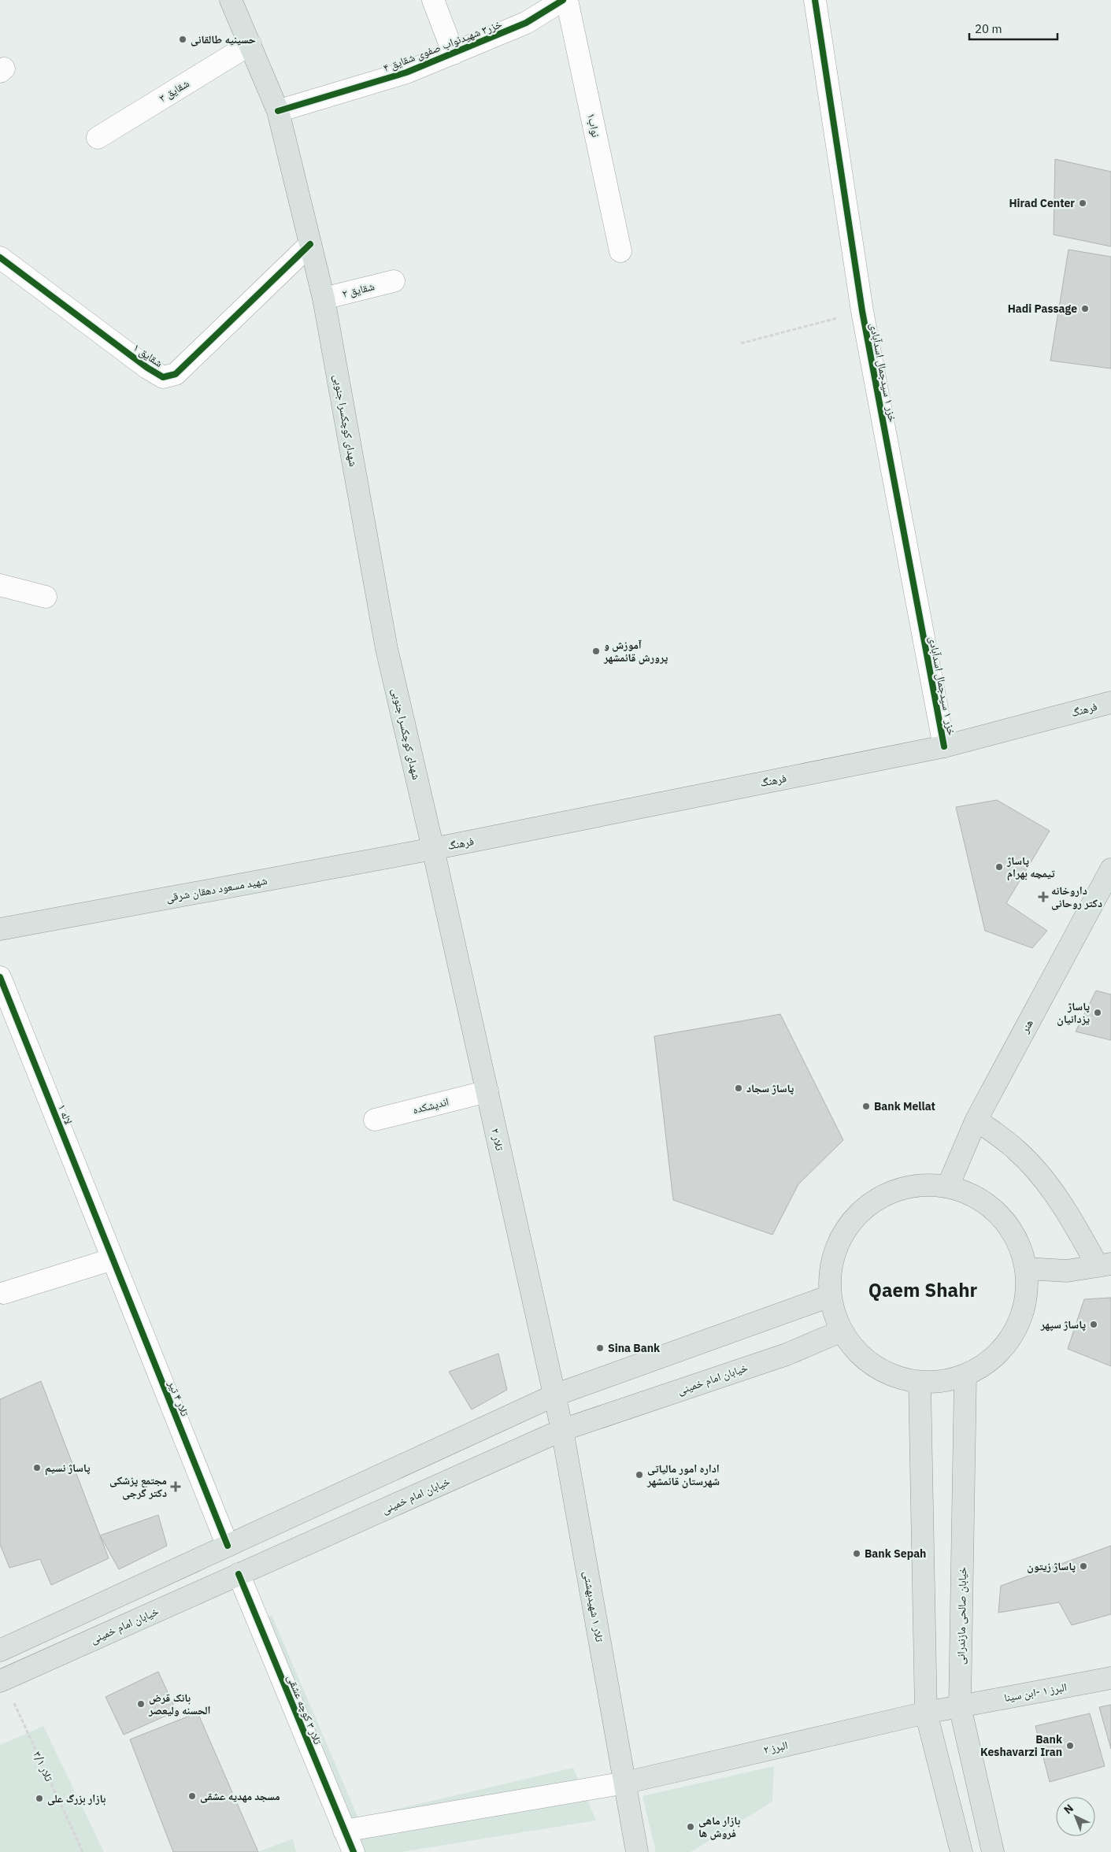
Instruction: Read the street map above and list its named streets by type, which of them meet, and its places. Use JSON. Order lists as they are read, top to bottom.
{
  "streets": {
    "main road": [
      "شهدای کوچکسرا جنوبی",
      "فرهنگ",
      "شهید مسعود دهقان شرقی",
      "هنر",
      "تلار ۲",
      "خیابان امام خمینی",
      "تلار ۱ شهیدبهشتی",
      "خیابان صالحی مازندرانی",
      "البرز ۱ -ابن سینا",
      "البرز ۲"
    ],
    "street": [
      "خزر۳ شهیدنواب صفوی شقایق ۴",
      "شقایق ۳",
      "نواب۱",
      "شقایق ۲",
      "شقایق ۱",
      "خزر ۱ سیدجمال اسدآبادی",
      "اندیشکده",
      "لاله ۱",
      "تلار ۴ تیر",
      "تلار ۳ کوچه عشقی"
    ],
    "path": ["تلار ۳/۱"]
  },
  "crossings": [
    ["خزر۳ شهیدنواب صفوی شقایق ۴", "شهدای کوچکسرا جنوبی"],
    ["شقایق ۳", "شهدای کوچکسرا جنوبی"],
    ["شقایق ۲", "شهدای کوچکسرا جنوبی"],
    ["شقایق ۱", "شهدای کوچکسرا جنوبی"],
    ["خزر ۱ سیدجمال اسدآبادی", "فرهنگ"],
    ["شهدای کوچکسرا جنوبی", "فرهنگ"],
    ["شهدای کوچکسرا جنوبی", "شهید مسعود دهقان شرقی"],
    ["شهدای کوچکسرا جنوبی", "تلار ۲"],
    ["فرهنگ", "شهید مسعود دهقان شرقی"],
    ["فرهنگ", "تلار ۲"],
    ["شهید مسعود دهقان شرقی", "تلار ۲"],
    ["اندیشکده", "تلار ۲"],
    ["لاله ۱", "تلار ۴ تیر"],
    ["تلار ۲", "خیابان امام خمینی"],
    ["تلار ۲", "تلار ۱ شهیدبهشتی"],
    ["خیابان امام خمینی", "تلار ۱ شهیدبهشتی"],
    ["خیابان امام خمینی", "تلار ۳ کوچه عشقی"],
    ["خیابان امام خمینی", "تلار ۳/۱"],
    ["تلار ۱ شهیدبهشتی", "البرز ۲"],
    ["خیابان صالحی مازندرانی", "البرز ۱ -ابن سینا"],
    ["البرز ۱ -ابن سینا", "البرز ۲"]
  ],
  "districts": ["Qaem Shahr"],
  "places": {
    "other": [
      "حسینیه طالقانی",
      "Hirad Center",
      "Hadi Passage",
      "آموزش و پرورش قائمشهر",
      "پاساژ تیمچه بهرام",
      "پاساژ یزدانیان",
      "پاساژ سجاد",
      "Bank Mellat",
      "پاساژ سپهر",
      "Sina Bank",
      "پاساژ نسیم",
      "اداره امور مالیاتی شهرستان قائمشهر",
      "Bank Sepah",
      "پاساژ زیتون",
      "بانک قرض الحسنه ولیعصر",
      "Bank Keshavarzi Iran",
      "مسجد مهدیه عشقی",
      "بازار بزرگ علی",
      "بازار ماهی فروش ها"
    ],
    "health": ["داروخانه دکتر روحانی", "مجتمع پزشکی دکتر گرجی"]
  },
  "scale_bar": "20 m",
  "north": "top left"
}
